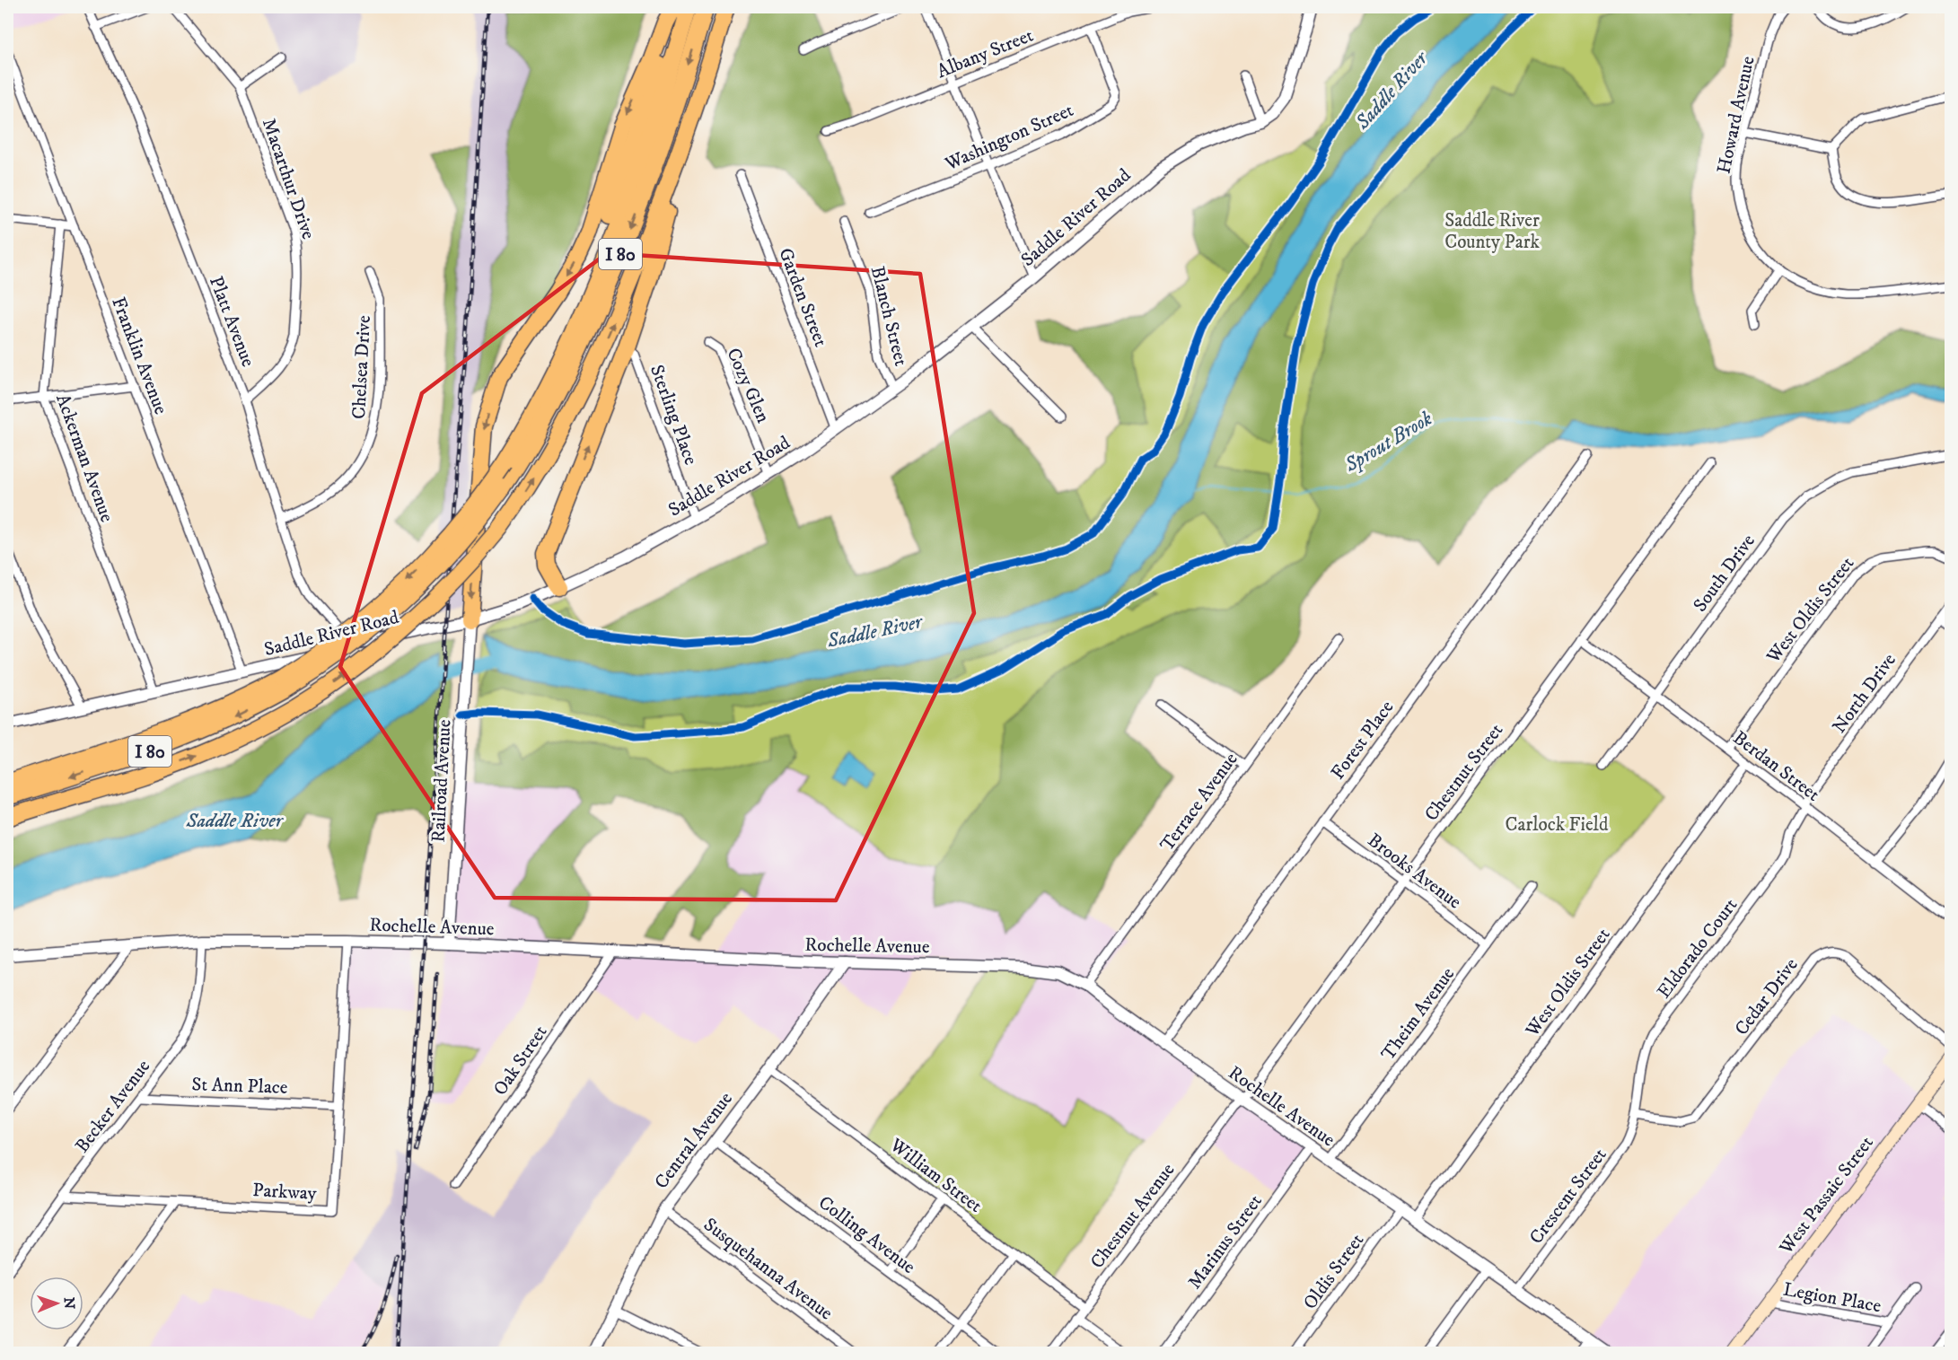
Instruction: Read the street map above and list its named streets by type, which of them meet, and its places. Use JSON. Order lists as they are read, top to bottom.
{
  "streets": {
    "highway": ["I 80"],
    "main road": ["West Passaic Street"],
    "street": [
      "Albany Street",
      "Howard Avenue",
      "Washington Street",
      "Macarthur Drive",
      "Saddle River Road",
      "Garden Street",
      "Blanch Street",
      "Platt Avenue",
      "Franklin Avenue",
      "Chelsea Drive",
      "Cozy Glen",
      "Sterling Place",
      "Ackerman Avenue",
      "South Drive",
      "West Oldis Street",
      "North Drive",
      "Forest Place",
      "Berdan Street",
      "Chestnut Street",
      "Railroad Avenue",
      "Terrace Avenue",
      "Brooks Avenue",
      "Rochelle Avenue",
      "Eldorado Court",
      "Cedar Drive",
      "Theim Avenue",
      "Oak Street",
      "St Ann Place",
      "Becker Avenue",
      "Central Avenue",
      "William Street",
      "Parkway",
      "Crescent Street",
      "Chestnut Avenue",
      "Colling Avenue",
      "Marinus Street",
      "Susquehanna Avenue",
      "Oldis Street",
      "Legion Place"
    ]
  },
  "crossings": [
    ["Albany Street", "Washington Street"],
    ["Macarthur Drive", "Platt Avenue"],
    ["Saddle River Road", "Garden Street"],
    ["Saddle River Road", "Blanch Street"],
    ["Saddle River Road", "Platt Avenue"],
    ["Saddle River Road", "Franklin Avenue"],
    ["Saddle River Road", "Cozy Glen"],
    ["Saddle River Road", "Sterling Place"],
    ["Saddle River Road", "Ackerman Avenue"],
    ["Saddle River Road", "Railroad Avenue"],
    ["Platt Avenue", "Chelsea Drive"],
    ["South Drive", "Berdan Street"],
    ["West Oldis Street", "Berdan Street"],
    ["West Oldis Street", "Rochelle Avenue"],
    ["North Drive", "Berdan Street"],
    ["North Drive", "Eldorado Court"],
    ["Forest Place", "Brooks Avenue"],
    ["Forest Place", "Rochelle Avenue"],
    ["Berdan Street", "Chestnut Street"],
    ["Berdan Street", "Eldorado Court"],
    ["Chestnut Street", "Brooks Avenue"],
    ["Chestnut Street", "Rochelle Avenue"],
    ["Chestnut Street", "Chestnut Avenue"],
    ["Railroad Avenue", "Rochelle Avenue"],
    ["Terrace Avenue", "Rochelle Avenue"],
    ["Brooks Avenue", "Theim Avenue"],
    ["Rochelle Avenue", "Theim Avenue"],
    ["Rochelle Avenue", "Oak Street"],
    ["Rochelle Avenue", "Becker Avenue"],
    ["Rochelle Avenue", "Central Avenue"],
    ["Rochelle Avenue", "Parkway"],
    ["Rochelle Avenue", "Crescent Street"],
    ["Rochelle Avenue", "Chestnut Avenue"],
    ["Rochelle Avenue", "Marinus Street"],
    ["Rochelle Avenue", "Oldis Street"],
    ["Eldorado Court", "Cedar Drive"],
    ["Eldorado Court", "Crescent Street"],
    ["Cedar Drive", "Crescent Street"],
    ["St Ann Place", "Becker Avenue"],
    ["St Ann Place", "Parkway"],
    ["Becker Avenue", "Parkway"],
    ["Central Avenue", "William Street"],
    ["Central Avenue", "Colling Avenue"],
    ["Central Avenue", "Susquehanna Avenue"],
    ["William Street", "Chestnut Avenue"],
    ["West Passaic Street", "Legion Place"]
  ],
  "water": ["Saddle River", "Sprout Brook"],
  "parks": ["Saddle River County Park", "Carlock Field"],
  "north": "right"
}
